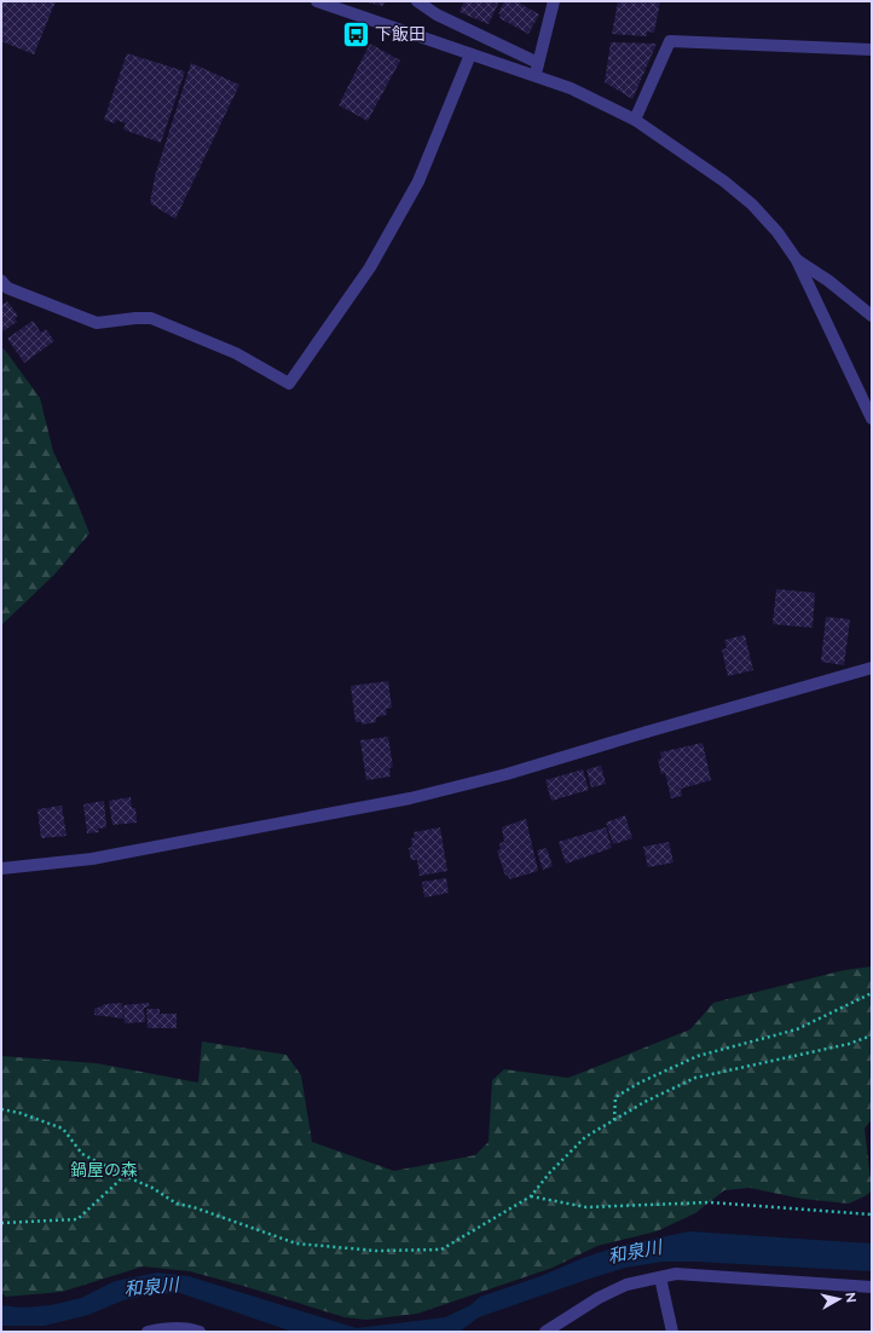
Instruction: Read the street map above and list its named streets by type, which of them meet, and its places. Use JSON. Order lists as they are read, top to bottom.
{
  "water": ["和泉川"],
  "parks": ["鍋屋の森"],
  "places": {
    "bus stop": ["下飯田"]
  },
  "north": "right"
}
